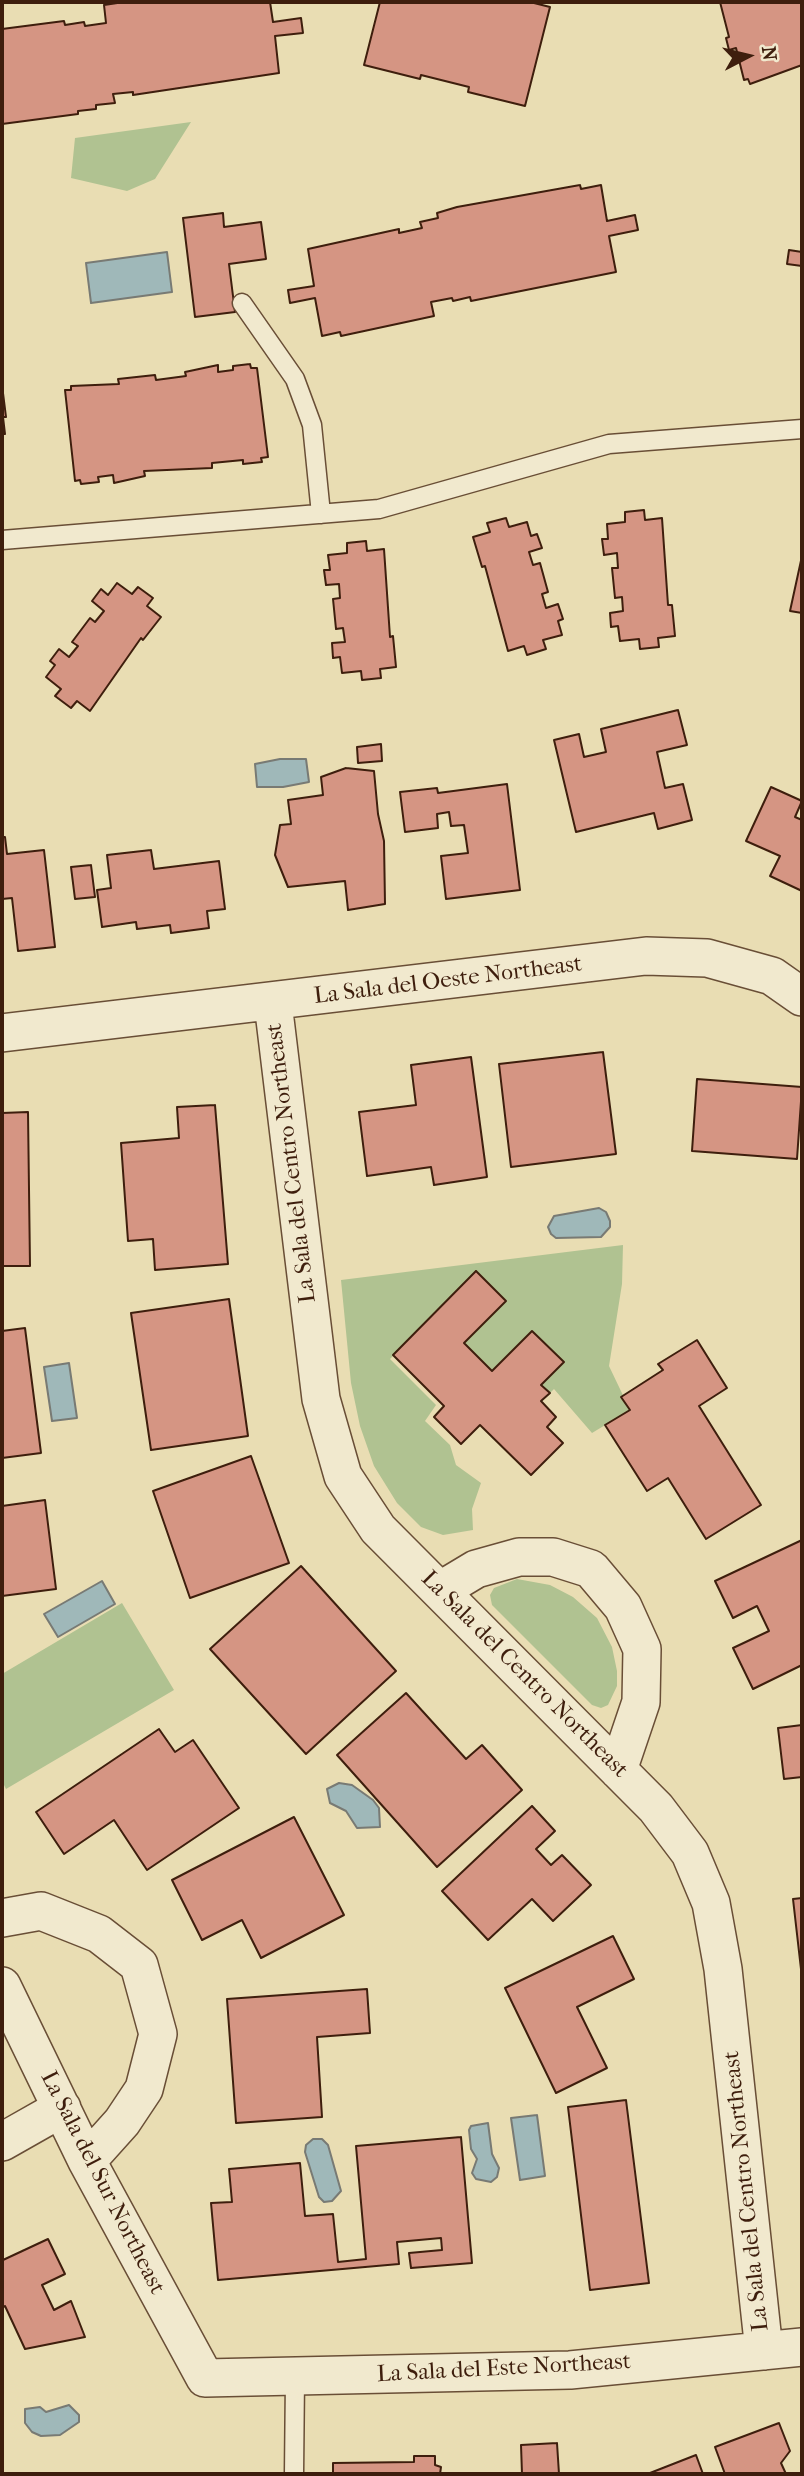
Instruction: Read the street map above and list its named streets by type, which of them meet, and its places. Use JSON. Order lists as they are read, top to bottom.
{
  "streets": {
    "street": [
      "La Sala del Oeste Northeast",
      "La Sala del Centro Northeast",
      "La Sala del Sur Northeast",
      "La Sala del Este Northeast"
    ]
  },
  "crossings": [
    ["La Sala del Oeste Northeast", "La Sala del Centro Northeast"],
    ["La Sala del Centro Northeast", "La Sala del Este Northeast"],
    ["La Sala del Sur Northeast", "La Sala del Este Northeast"]
  ],
  "north": "right"
}
